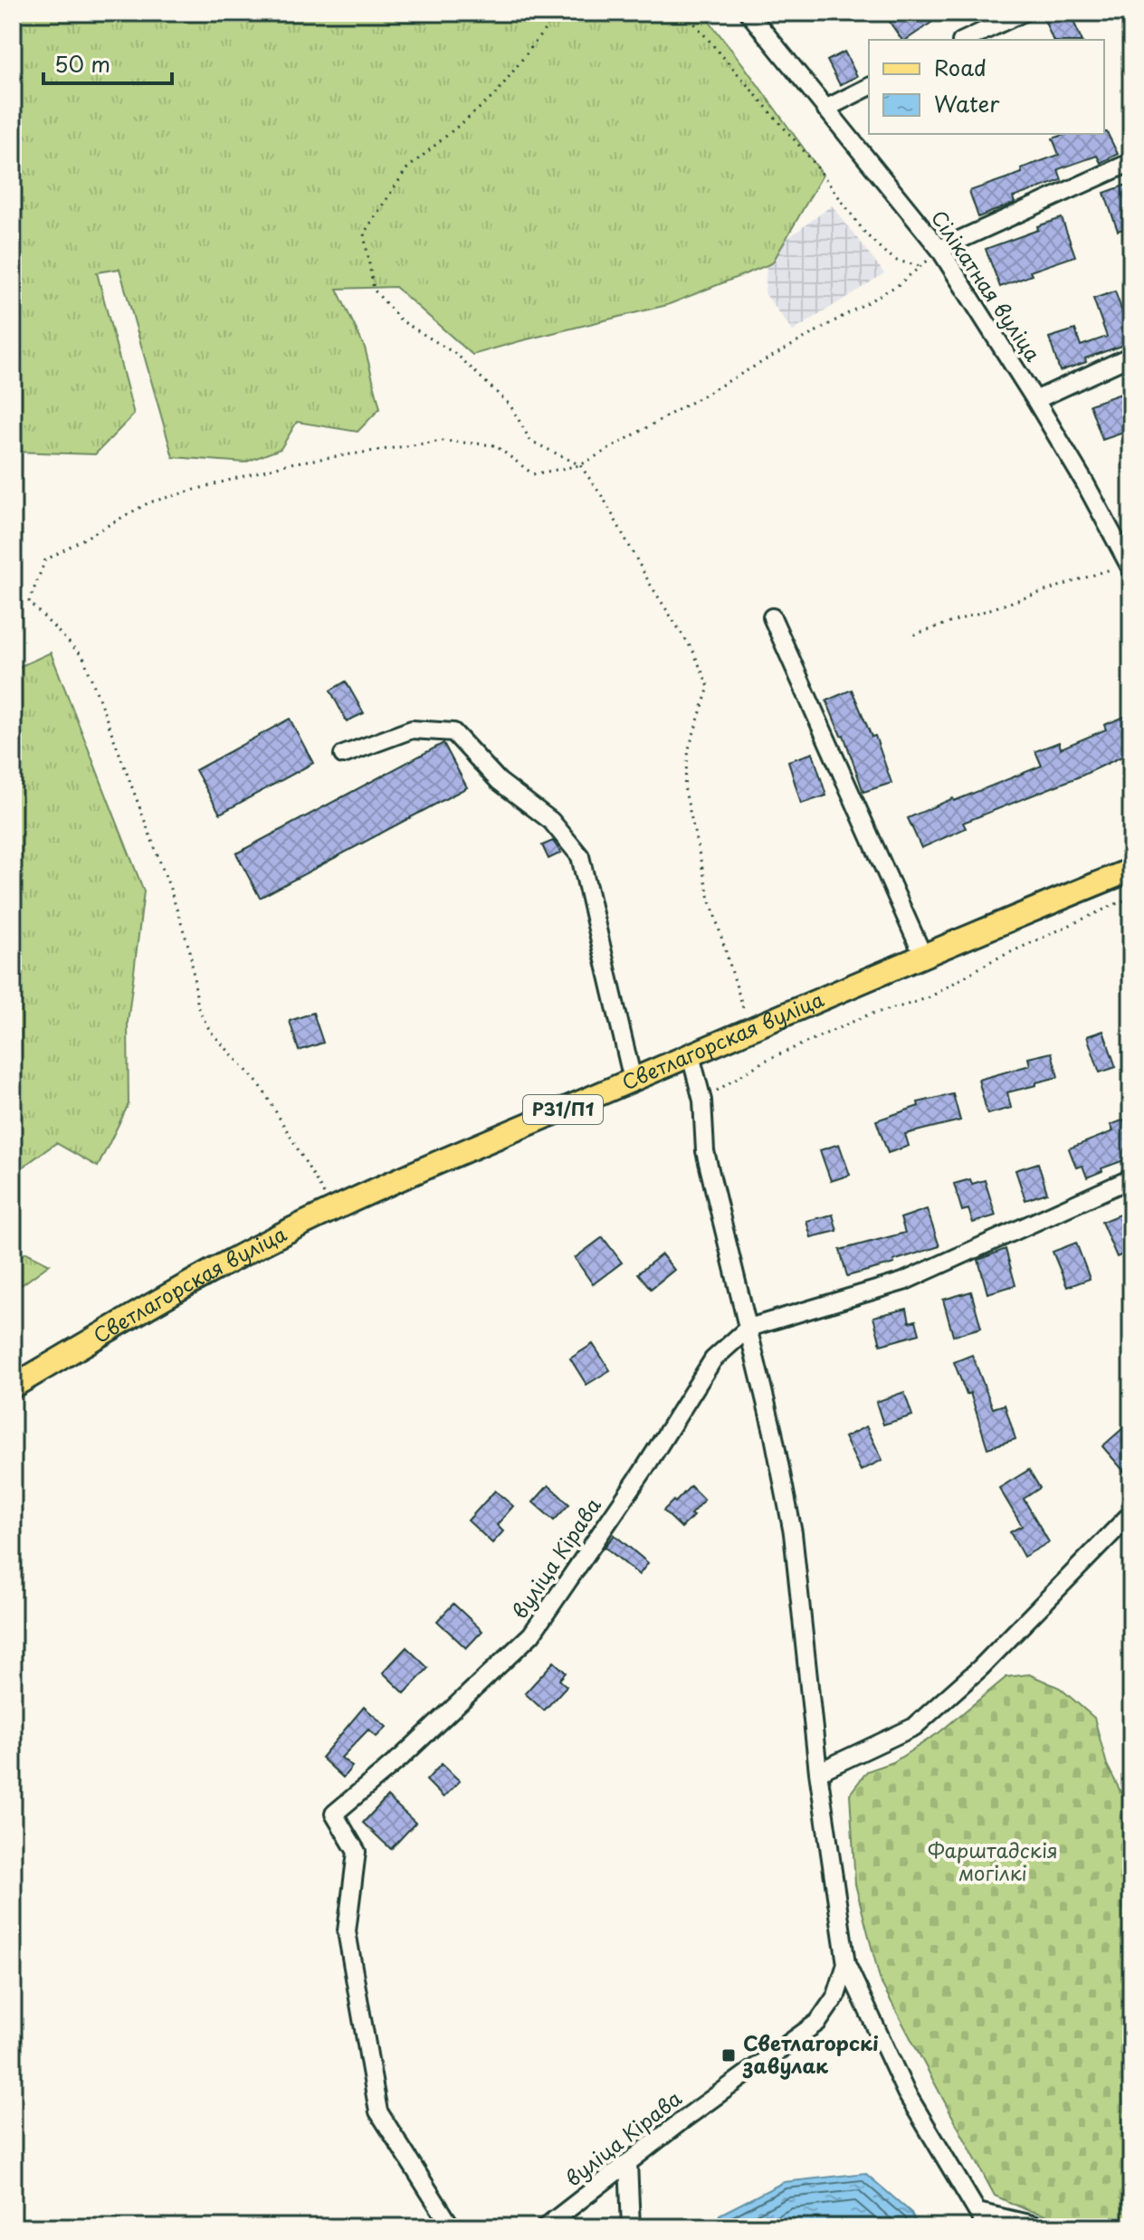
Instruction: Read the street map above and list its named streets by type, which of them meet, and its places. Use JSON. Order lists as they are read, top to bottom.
{
  "streets": {
    "main road": ["Светлагорская вуліца", "Р31/П1"],
    "street": ["Сілікатная вуліца", "вуліца Кірава"]
  },
  "parks": ["Фарштадскія могілкі"],
  "places": {
    "transit": ["Светлагорскі завулак"]
  },
  "legend": ["Road", "Water"],
  "scale_bar": "50 m"
}
